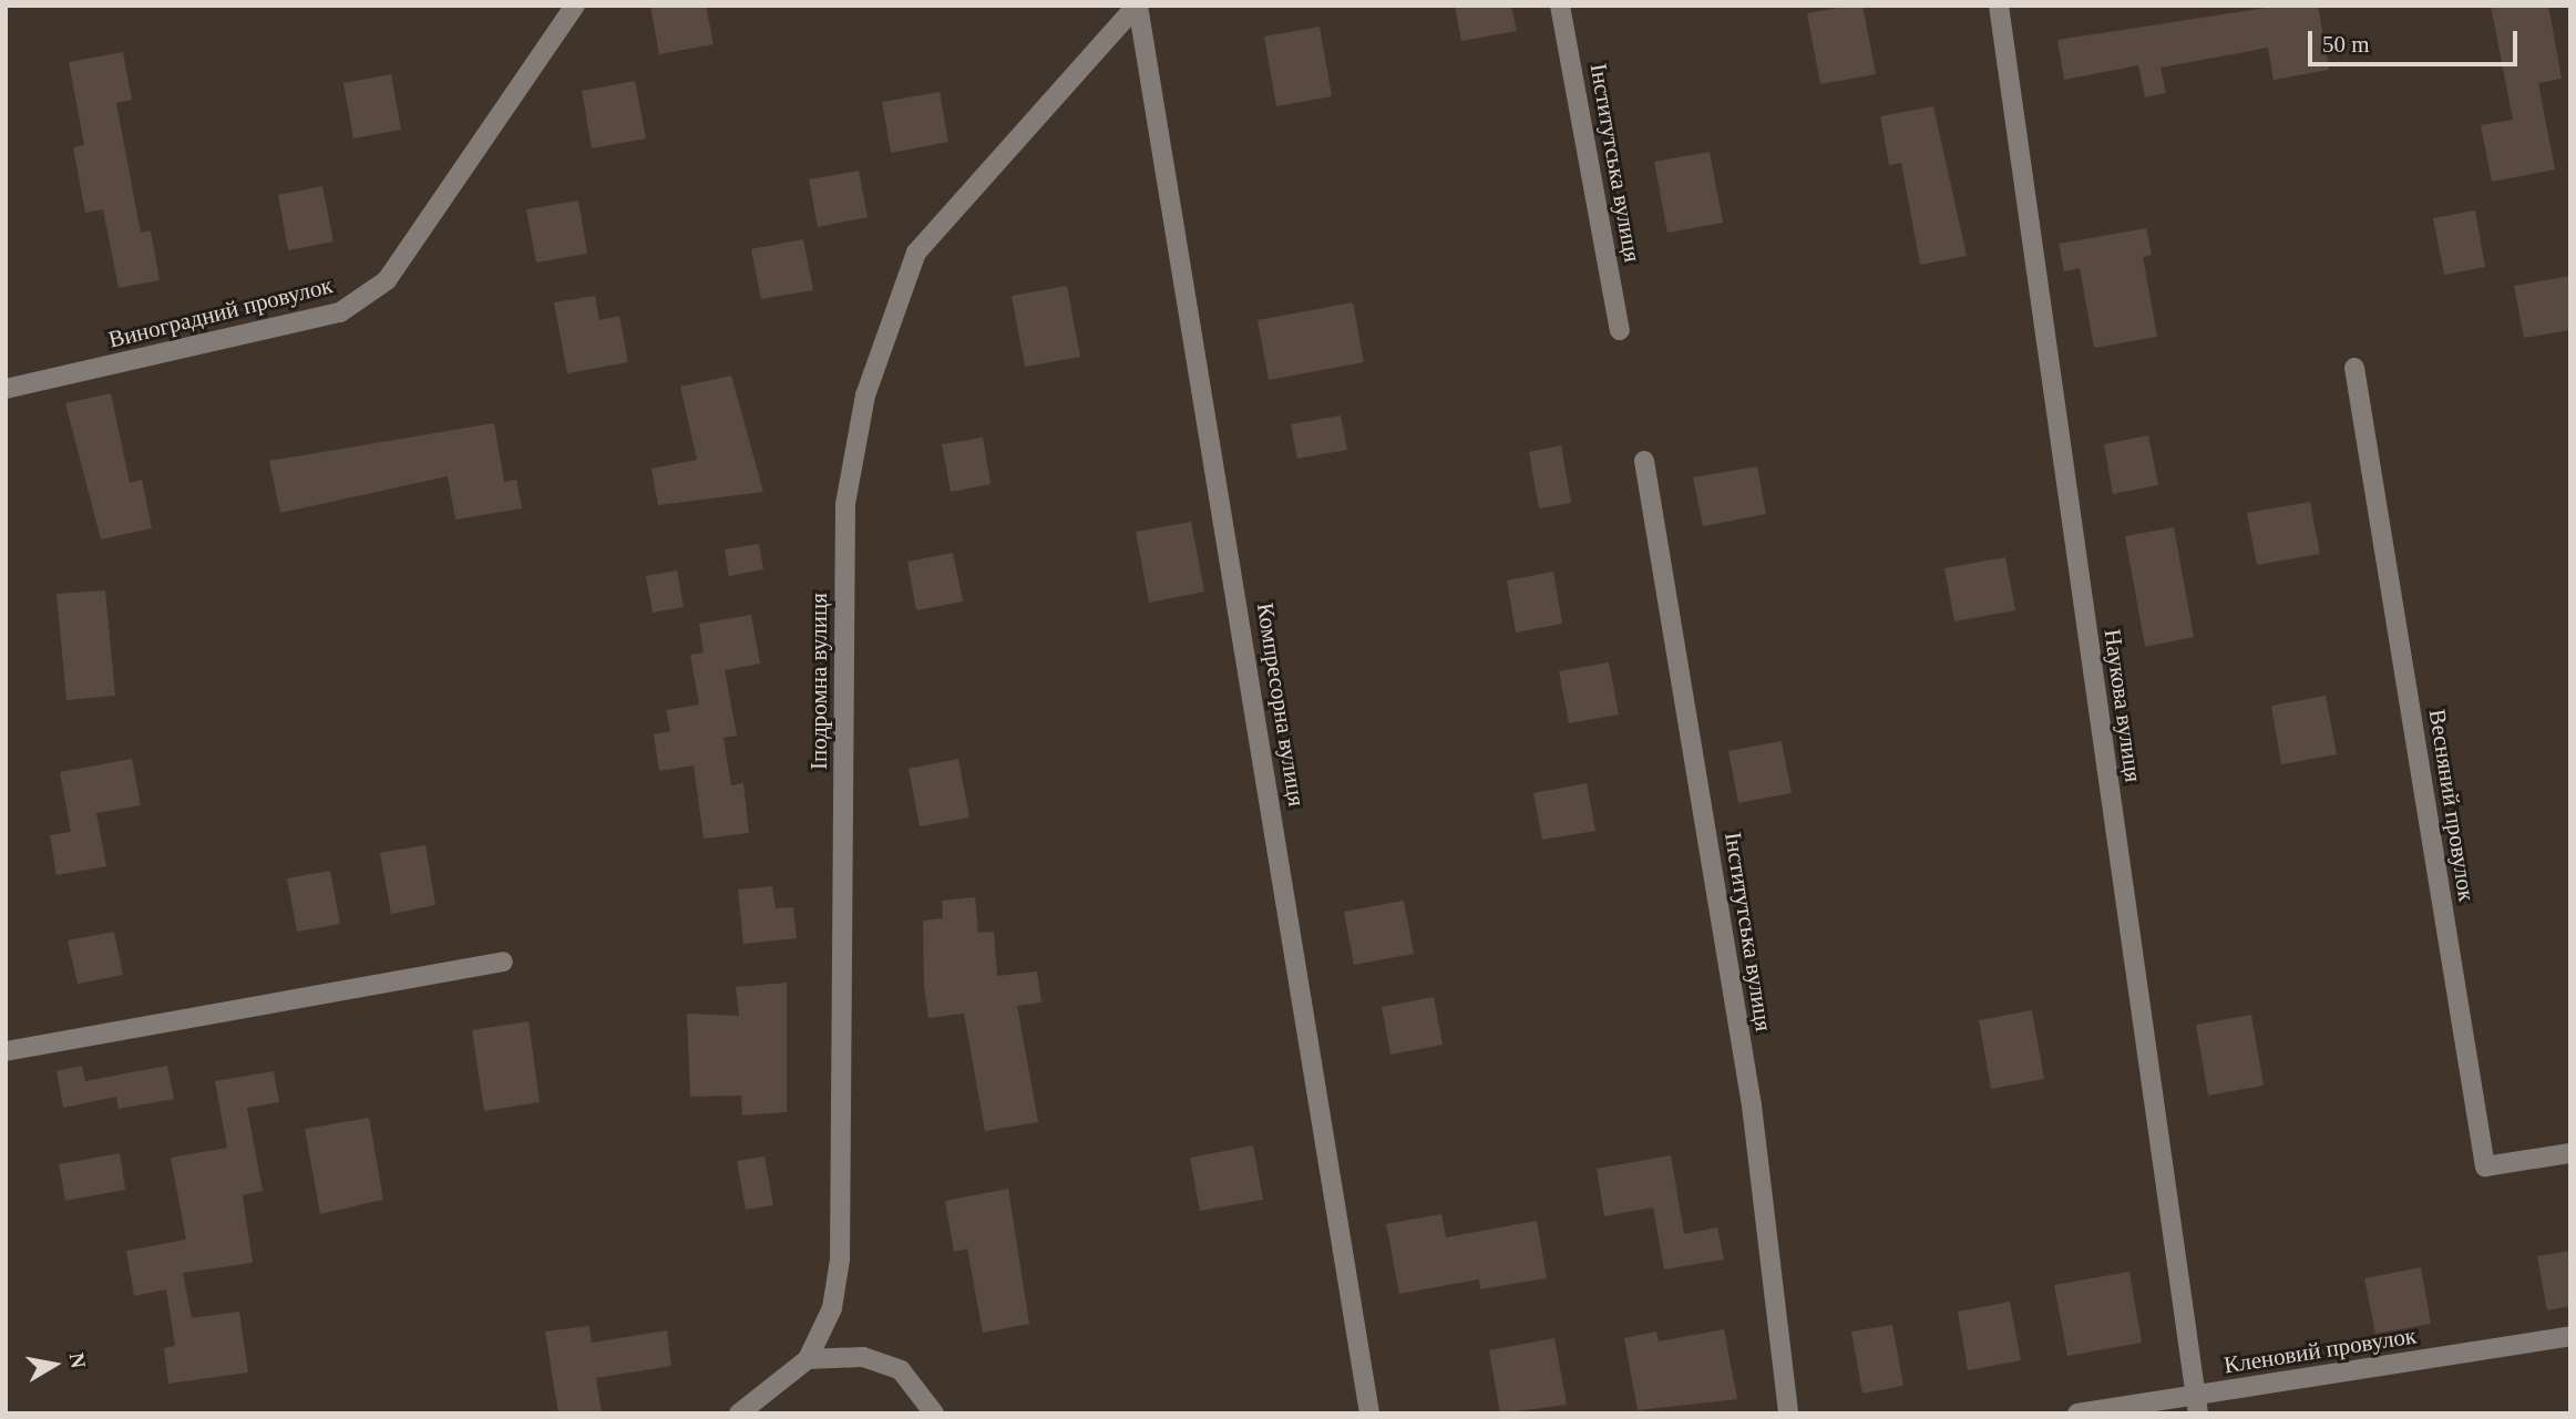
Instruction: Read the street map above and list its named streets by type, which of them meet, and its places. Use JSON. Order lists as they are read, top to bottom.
{
  "streets": {
    "street": [
      "Інститутська вулиця",
      "Виноградний провулок",
      "Іподромна вулиця",
      "Компресорна вулиця",
      "Наукова вулиця",
      "Весняний провулок",
      "Кленовий провулок"
    ]
  },
  "crossings": [
    ["Іподромна вулиця", "Компресорна вулиця"],
    ["Наукова вулиця", "Кленовий провулок"]
  ],
  "scale_bar": "50 m",
  "north": "right"
}
